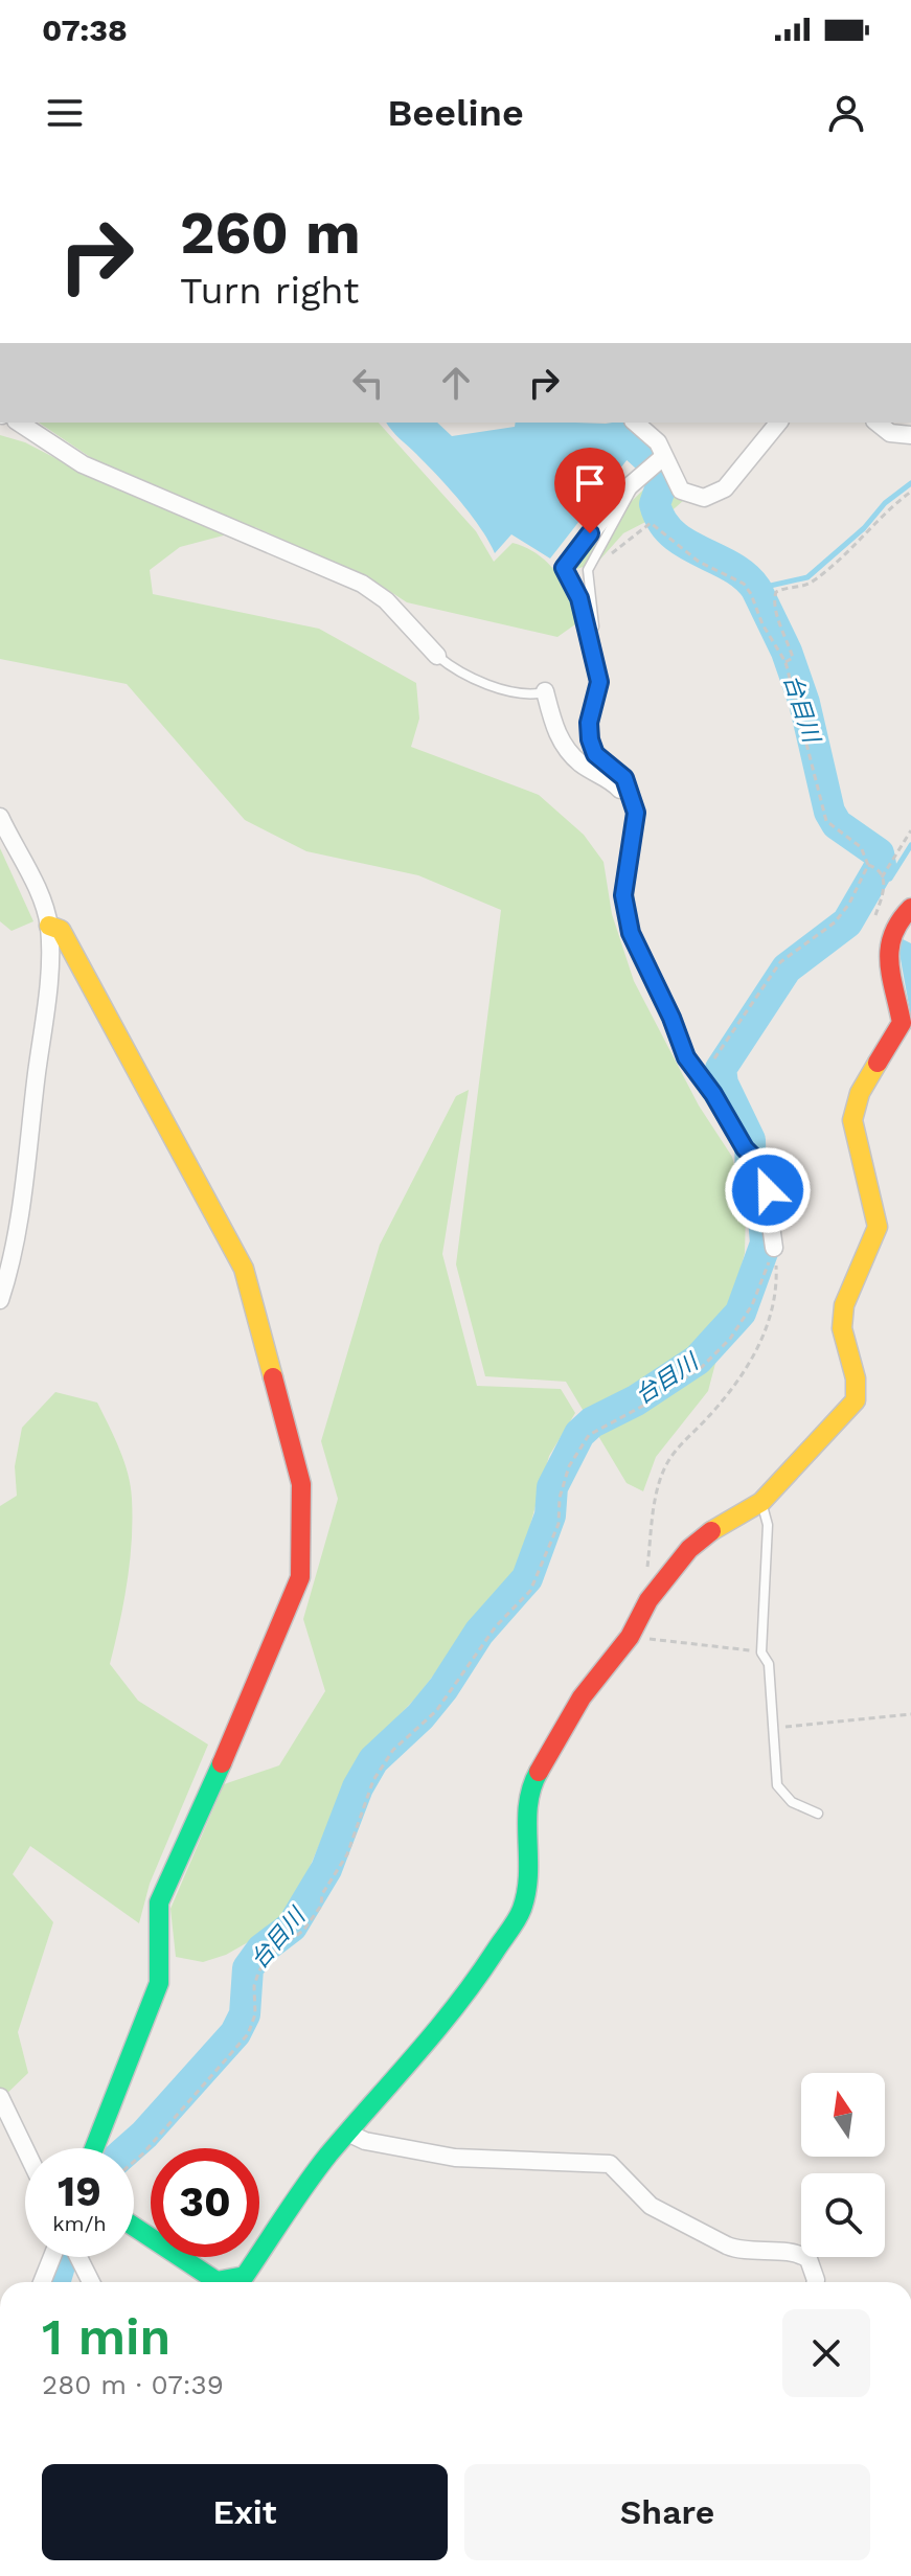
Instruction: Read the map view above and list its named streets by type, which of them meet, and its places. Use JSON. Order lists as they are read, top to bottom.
{
  "water": ["台目川"],
  "north": "top",
  "page": {
    "status": "07:38",
    "header": "Beeline",
    "turn": ["260 m", "Turn right"],
    "speed": "19 km/h",
    "limit": "30",
    "heading": ["1 min", "280 m · 07:39"],
    "buttons": ["Exit", "Share"]
  }
}
